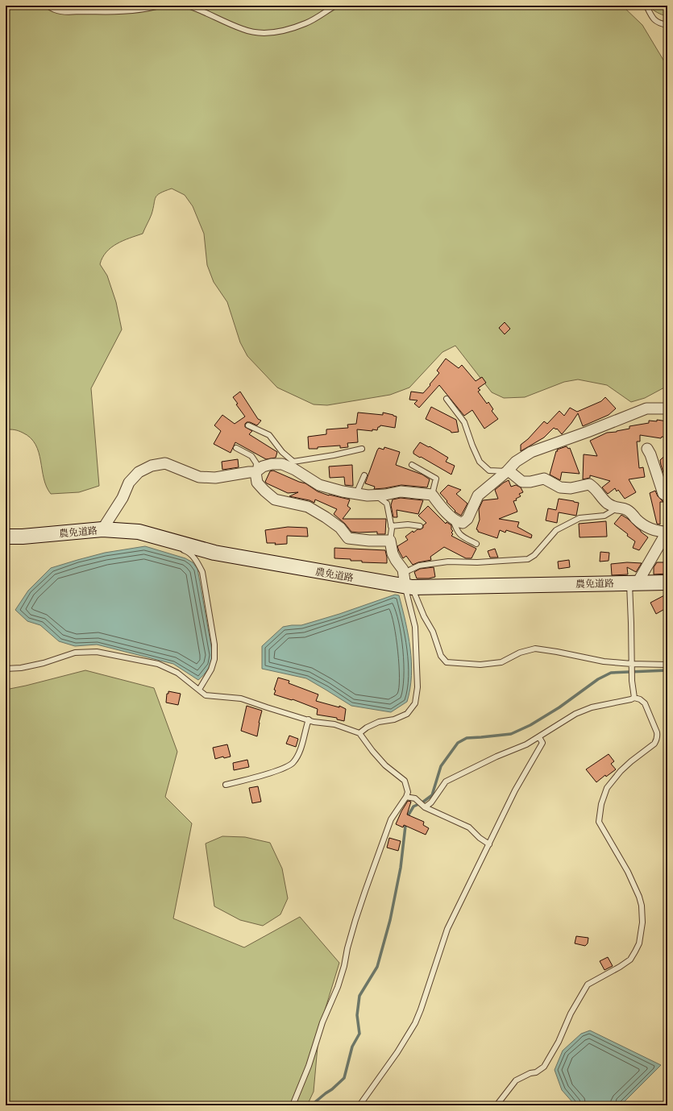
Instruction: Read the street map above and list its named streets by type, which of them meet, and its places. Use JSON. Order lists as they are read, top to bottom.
{
  "streets": {
    "street": ["農免道路"]
  }
}
